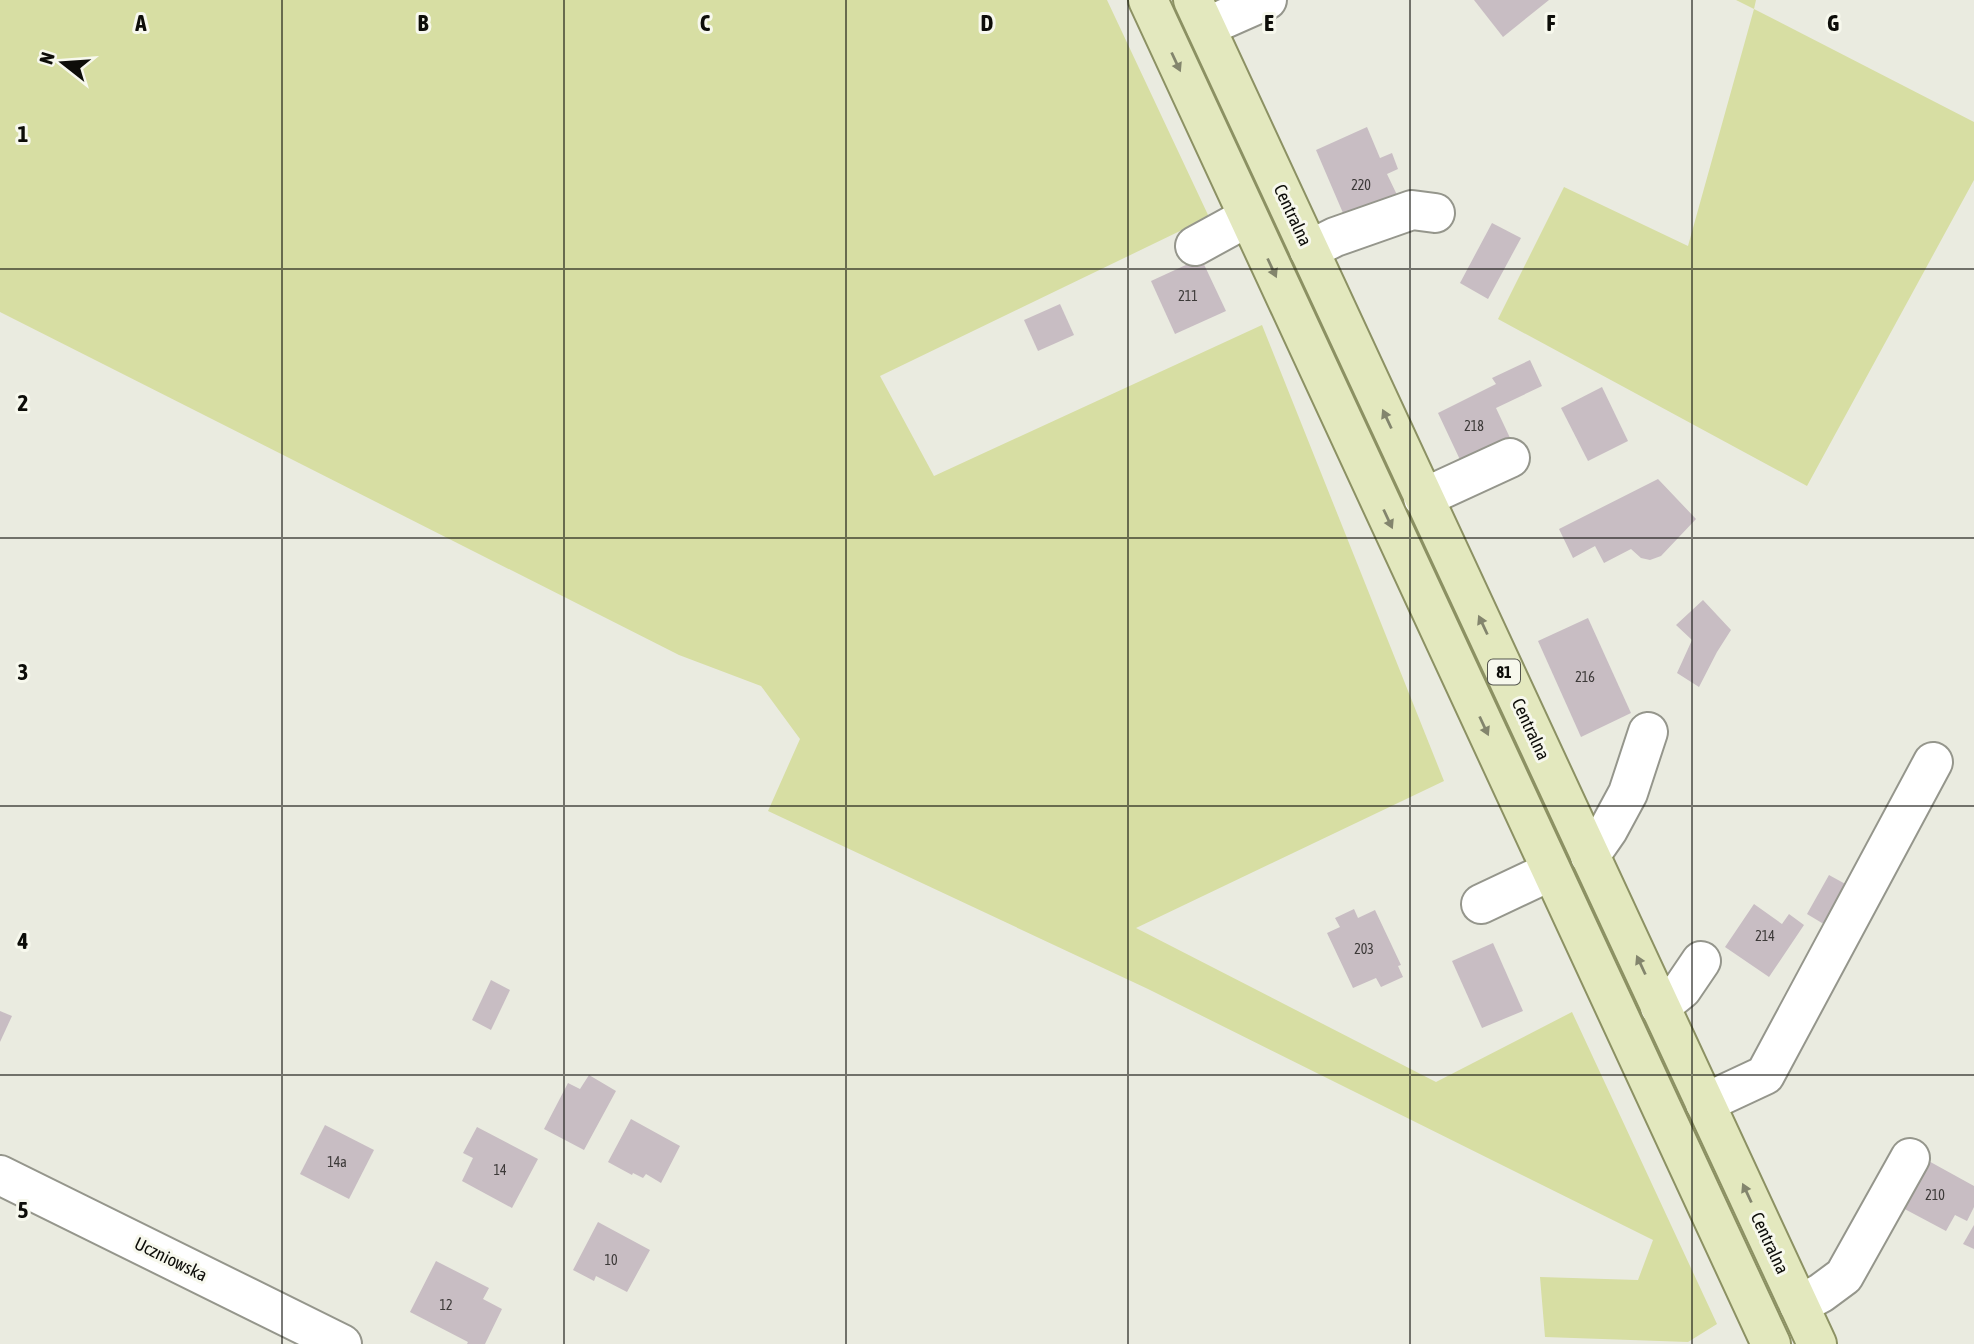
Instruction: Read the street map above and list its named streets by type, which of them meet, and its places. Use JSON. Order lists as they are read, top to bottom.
{
  "streets": {
    "main road": ["Centralna", "81"],
    "street": ["Uczniowska"]
  },
  "house_numbers": [
    "220",
    "211",
    "218",
    "216",
    "214",
    "203",
    "14a",
    "14",
    "210",
    "10",
    "12"
  ],
  "north": "left",
  "grid": {
    "columns": [
      "A",
      "B",
      "C",
      "D",
      "E",
      "F",
      "G"
    ],
    "rows": [
      "1",
      "2",
      "3",
      "4",
      "5"
    ]
  }
}
